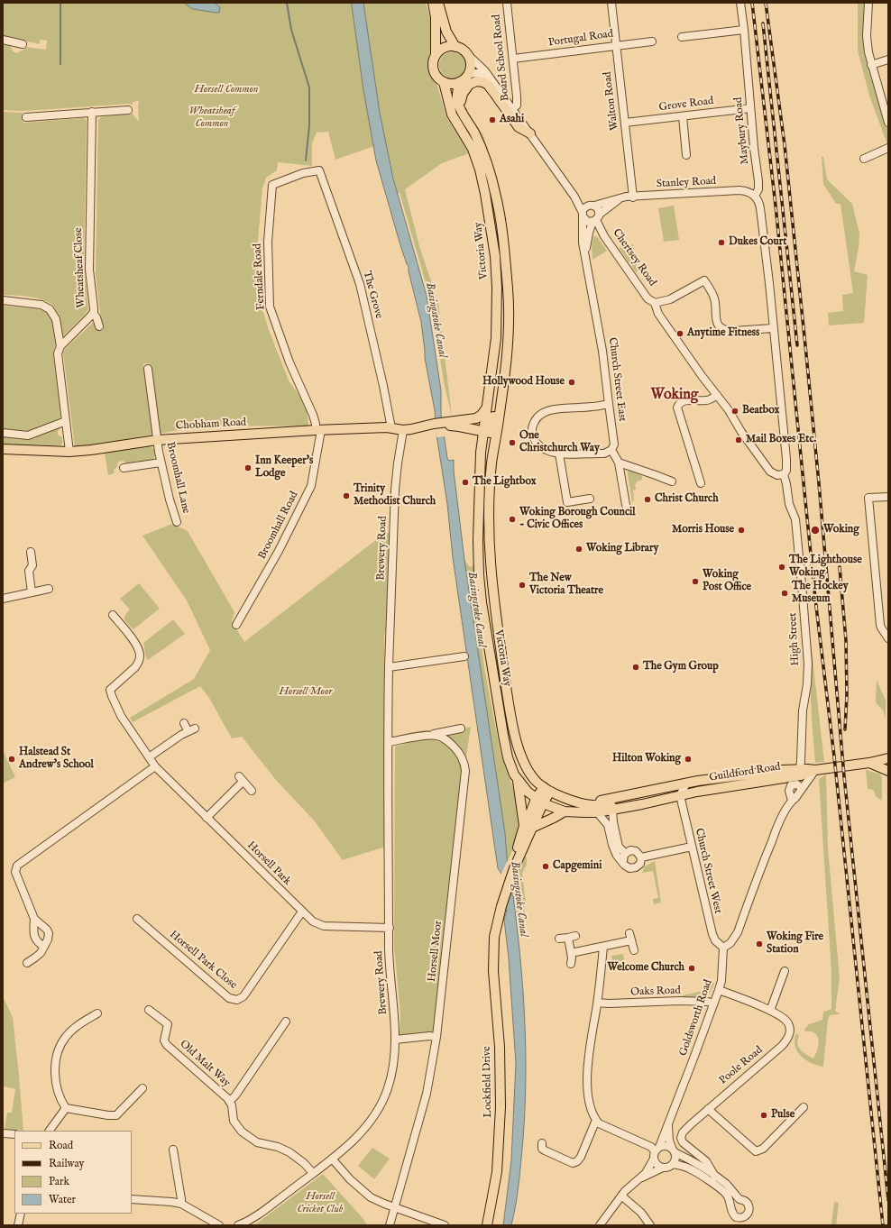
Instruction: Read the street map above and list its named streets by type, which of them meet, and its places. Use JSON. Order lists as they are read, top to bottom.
{
  "streets": {
    "main road": [
      "Victoria Way",
      "Chobham Road",
      "Guildford Road",
      "Lockfield Drive"
    ],
    "street": [
      "Portugal Road",
      "Board School Road",
      "Walton Road",
      "Grove Road",
      "Maybury Road",
      "Stanley Road",
      "Chertsey Road",
      "Wheatsheaf Close",
      "Ferndale Road",
      "The Grove",
      "Church Street East",
      "Broomhall Lane",
      "Broomhall Road",
      "Brewery Road",
      "High Street",
      "Horsell Park",
      "Church Street West",
      "Horsell Moor",
      "Horsell Park Close",
      "Oaks Road",
      "Goldsworth Road",
      "Old Malt Way",
      "Poole Road"
    ]
  },
  "crossings": [
    ["Portugal Road", "Board School Road"],
    ["Portugal Road", "Walton Road"],
    ["Walton Road", "Grove Road"],
    ["Walton Road", "Stanley Road"],
    ["Grove Road", "Maybury Road"],
    ["Maybury Road", "Stanley Road"],
    ["Maybury Road", "Chertsey Road"],
    ["Maybury Road", "High Street"],
    ["Stanley Road", "Chertsey Road"],
    ["Stanley Road", "Church Street East"],
    ["Victoria Way", "Chobham Road"],
    ["Victoria Way", "Guildford Road"],
    ["Victoria Way", "Church Street West"],
    ["Victoria Way", "Lockfield Drive"],
    ["Chertsey Road", "Church Street East"],
    ["Chertsey Road", "High Street"],
    ["Ferndale Road", "The Grove"],
    ["Ferndale Road", "Chobham Road"],
    ["Ferndale Road", "Broomhall Road"],
    ["The Grove", "Chobham Road"],
    ["Chobham Road", "Broomhall Lane"],
    ["Chobham Road", "Broomhall Road"],
    ["Chobham Road", "Brewery Road"],
    ["Brewery Road", "Horsell Park"],
    ["Brewery Road", "Old Malt Way"],
    ["High Street", "Guildford Road"],
    ["Guildford Road", "Church Street West"],
    ["Horsell Park", "Horsell Park Close"],
    ["Church Street West", "Goldsworth Road"],
    ["Oaks Road", "Goldsworth Road"],
    ["Goldsworth Road", "Poole Road"]
  ],
  "districts": ["Woking"],
  "water": ["Basingstoke Canal"],
  "parks": [
    "Horsell Common",
    "Wheatsheaf Common",
    "Horsell Moor",
    "Horsell Cricket Club"
  ],
  "places": [
    "Asahi",
    "Dukes Court",
    "Anytime Fitness",
    "Hollywood House",
    "Beatbox",
    "Mail Boxes Etc.",
    "One Christchurch Way",
    "Inn Keeper's Lodge",
    "The Lightbox",
    "Trinity Methodist Church",
    "Christ Church",
    "Woking Borough Council - Civic Offices",
    "Morris House",
    "Woking",
    "Woking Library",
    "The Lighthouse Woking",
    "Woking Post Office",
    "The New Victoria Theatre",
    "The Hockey Museum",
    "The Gym Group",
    "Halstead St Andrew's School",
    "Hilton Woking",
    "Capgemini",
    "Woking Fire Station",
    "Welcome Church",
    "Pulse"
  ],
  "legend": [
    "Road",
    "Railway",
    "Park",
    "Water"
  ]
}
